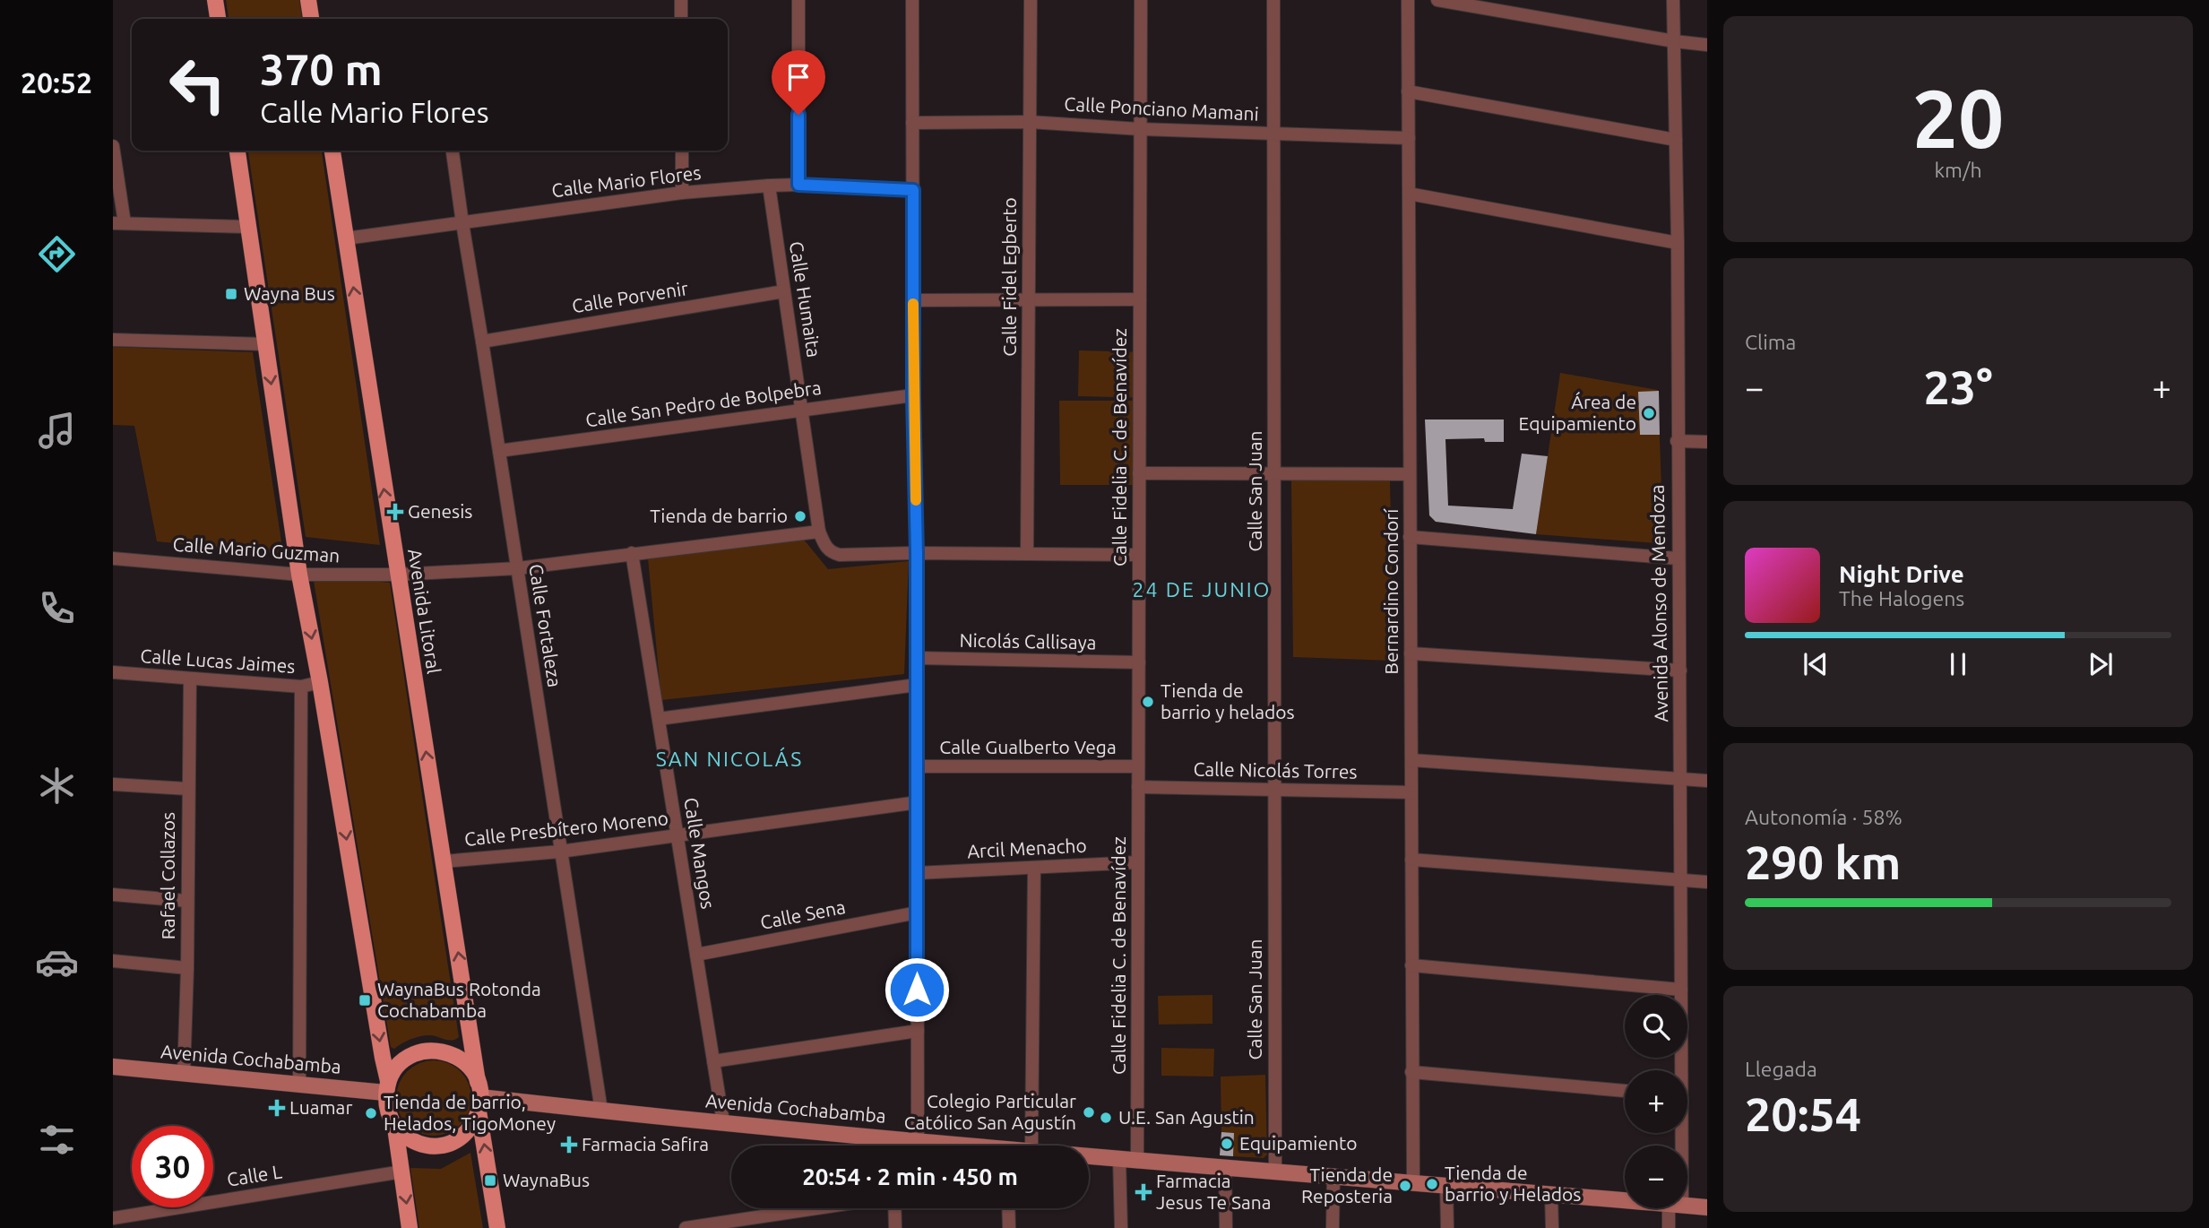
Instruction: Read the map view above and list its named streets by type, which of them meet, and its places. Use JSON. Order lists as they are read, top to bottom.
{
  "streets": {
    "main road": ["Avenida Litoral", "Avenida Cochabamba"],
    "street": [
      "Calle Ponciano Mamani",
      "Calle Mario Flores",
      "Calle Fidel Egberto",
      "Calle Porvenir",
      "Calle Humaita",
      "Calle San Pedro de Bolpebra",
      "Calle Fidelia C. de Benavídez",
      "Calle San Juan",
      "Calle Mario Guzman",
      "Bernardino Condorí",
      "Avenida Alonso de Mendoza",
      "Calle Fortaleza",
      "Nicolás Callisaya",
      "Calle Lucas Jaimes",
      "Calle Gualberto Vega",
      "Calle Nicolás Torres",
      "Calle Presbítero Moreno",
      "Arcil Menacho",
      "Calle Mangos",
      "Rafael Collazos",
      "Calle Sena",
      "Calle L"
    ]
  },
  "crossings": [
    ["Calle Ponciano Mamani", "Calle Fidel Egberto"],
    ["Calle Ponciano Mamani", "Calle Fidelia C. de Benavídez"],
    ["Calle Ponciano Mamani", "Calle San Juan"],
    ["Calle Ponciano Mamani", "Bernardino Condorí"],
    ["Calle Mario Flores", "Calle Humaita"],
    ["Calle Mario Flores", "Avenida Litoral"],
    ["Calle Mario Flores", "Calle Fortaleza"],
    ["Calle Porvenir", "Calle Humaita"],
    ["Calle Porvenir", "Calle Fortaleza"],
    ["Calle Humaita", "Calle San Pedro de Bolpebra"],
    ["Calle Humaita", "Calle Mario Guzman"],
    ["Calle San Pedro de Bolpebra", "Calle Fortaleza"],
    ["Calle Fidelia C. de Benavídez", "Nicolás Callisaya"],
    ["Calle Fidelia C. de Benavídez", "Calle Gualberto Vega"],
    ["Calle Fidelia C. de Benavídez", "Calle Nicolás Torres"],
    ["Calle Fidelia C. de Benavídez", "Arcil Menacho"],
    ["Calle Fidelia C. de Benavídez", "Avenida Cochabamba"],
    ["Calle San Juan", "Calle Nicolás Torres"],
    ["Calle San Juan", "Avenida Cochabamba"],
    ["Calle Mario Guzman", "Avenida Litoral"],
    ["Calle Mario Guzman", "Calle Fortaleza"],
    ["Calle Mario Guzman", "Calle Mangos"],
    ["Bernardino Condorí", "Calle Nicolás Torres"],
    ["Bernardino Condorí", "Avenida Cochabamba"],
    ["Avenida Litoral", "Calle Presbítero Moreno"],
    ["Avenida Litoral", "Avenida Cochabamba"],
    ["Calle Fortaleza", "Calle Presbítero Moreno"],
    ["Calle Fortaleza", "Avenida Cochabamba"],
    ["Calle Lucas Jaimes", "Rafael Collazos"],
    ["Calle Presbítero Moreno", "Calle Mangos"],
    ["Calle Mangos", "Calle Sena"],
    ["Calle Mangos", "Avenida Cochabamba"],
    ["Rafael Collazos", "Avenida Cochabamba"]
  ],
  "districts": ["24 DE JUNIO", "SAN NICOLÁS"],
  "places": {
    "transit": ["Wayna Bus", "WaynaBus Rotonda Cochabamba", "WaynaBus"],
    "other": [
      "Área de Equipamiento",
      "Tienda de barrio",
      "Tienda de barrio y helados",
      "Colegio Particular Católico San Agustín",
      "Tienda de barrio, Helados, TigoMoney",
      "U.E. San Agustin",
      "Equipamiento",
      "Tienda de barrio y Helados",
      "Tienda de Reposteria"
    ],
    "health": [
      "Genesis",
      "Luamar",
      "Farmacia Safira",
      "Farmacia Jesus Te Sana"
    ]
  },
  "page": {
    "tabs": "20:52",
    "tile": [
      ["20", "km/h"],
      "Clima",
      ["Autonomía · 58%", "290 km"],
      ["Llegada", "20:54"]
    ],
    "turn": ["370 m", "Calle Mario Flores"],
    "heat": ["−", "23°", "+"],
    "song": ["Night Drive", "The Halogens"],
    "map_buttons": ["+", "−"],
    "limit": "30",
    "trip": "20:54 · 2 min · 450 m"
  }
}
